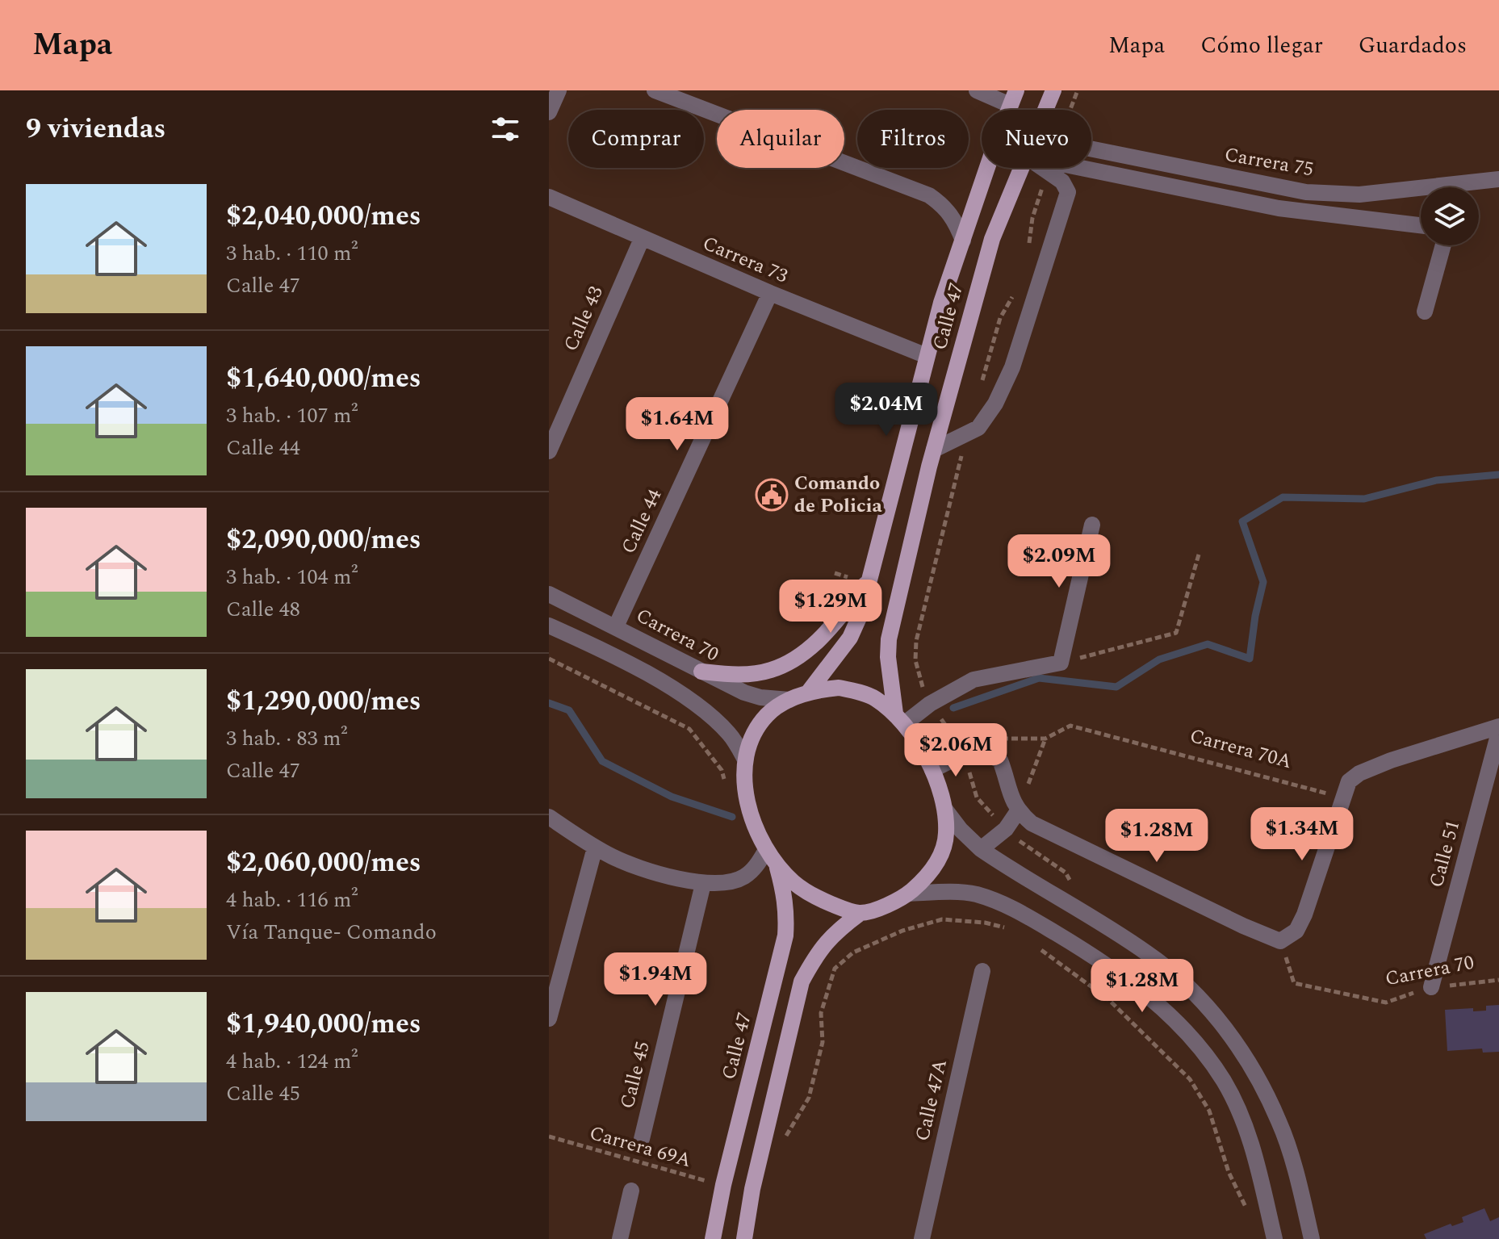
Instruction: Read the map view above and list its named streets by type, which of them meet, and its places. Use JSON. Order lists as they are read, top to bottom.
{
  "streets": {
    "main road": ["Calle 47"],
    "street": [
      "Carrera 75",
      "Carrera 73",
      "Calle 43",
      "Calle 44",
      "Carrera 70",
      "Calle 51",
      "Calle 45",
      "Calle 47A"
    ],
    "path": ["Carrera 70A", "Carrera 69A"]
  },
  "crossings": [
    ["Carrera 73", "Calle 47"],
    ["Carrera 73", "Calle 43"],
    ["Carrera 73", "Calle 44"],
    ["Calle 47", "Carrera 70"],
    ["Calle 47", "Carrera 69A"],
    ["Calle 44", "Carrera 70"],
    ["Carrera 70", "Calle 51"],
    ["Calle 45", "Carrera 69A"]
  ],
  "places": {
    "public building": ["Comando de Policia"]
  },
  "page": {
    "header": "Mapa",
    "nav": ["Mapa", "Cómo llegar", "Guardados"],
    "heading": "9 viviendas",
    "chip": [
      "Comprar",
      "Alquilar",
      "Filtros",
      "Nuevo"
    ],
    "list": [
      {
        "name": "$2,040,000/mes",
        "note": "3 hab. · 110 m² · Calle 47"
      },
      {
        "name": "$1,640,000/mes",
        "note": "3 hab. · 107 m² · Calle 44"
      },
      {
        "name": "$2,090,000/mes",
        "note": "3 hab. · 104 m² · Calle 48"
      },
      {
        "name": "$1,290,000/mes",
        "note": "3 hab. · 83 m² · Calle 47"
      },
      {
        "name": "$2,060,000/mes",
        "note": "4 hab. · 116 m² · Vía Tanque- Comando"
      },
      {
        "name": "$1,940,000/mes",
        "note": "4 hab. · 124 m² · Calle 45"
      }
    ],
    "price": [
      "$2.04M",
      "$1.64M",
      "$2.09M",
      "$1.29M",
      "$2.06M",
      "$1.34M",
      "$1.28M",
      "$1.94M",
      "$1.28M"
    ]
  }
}
